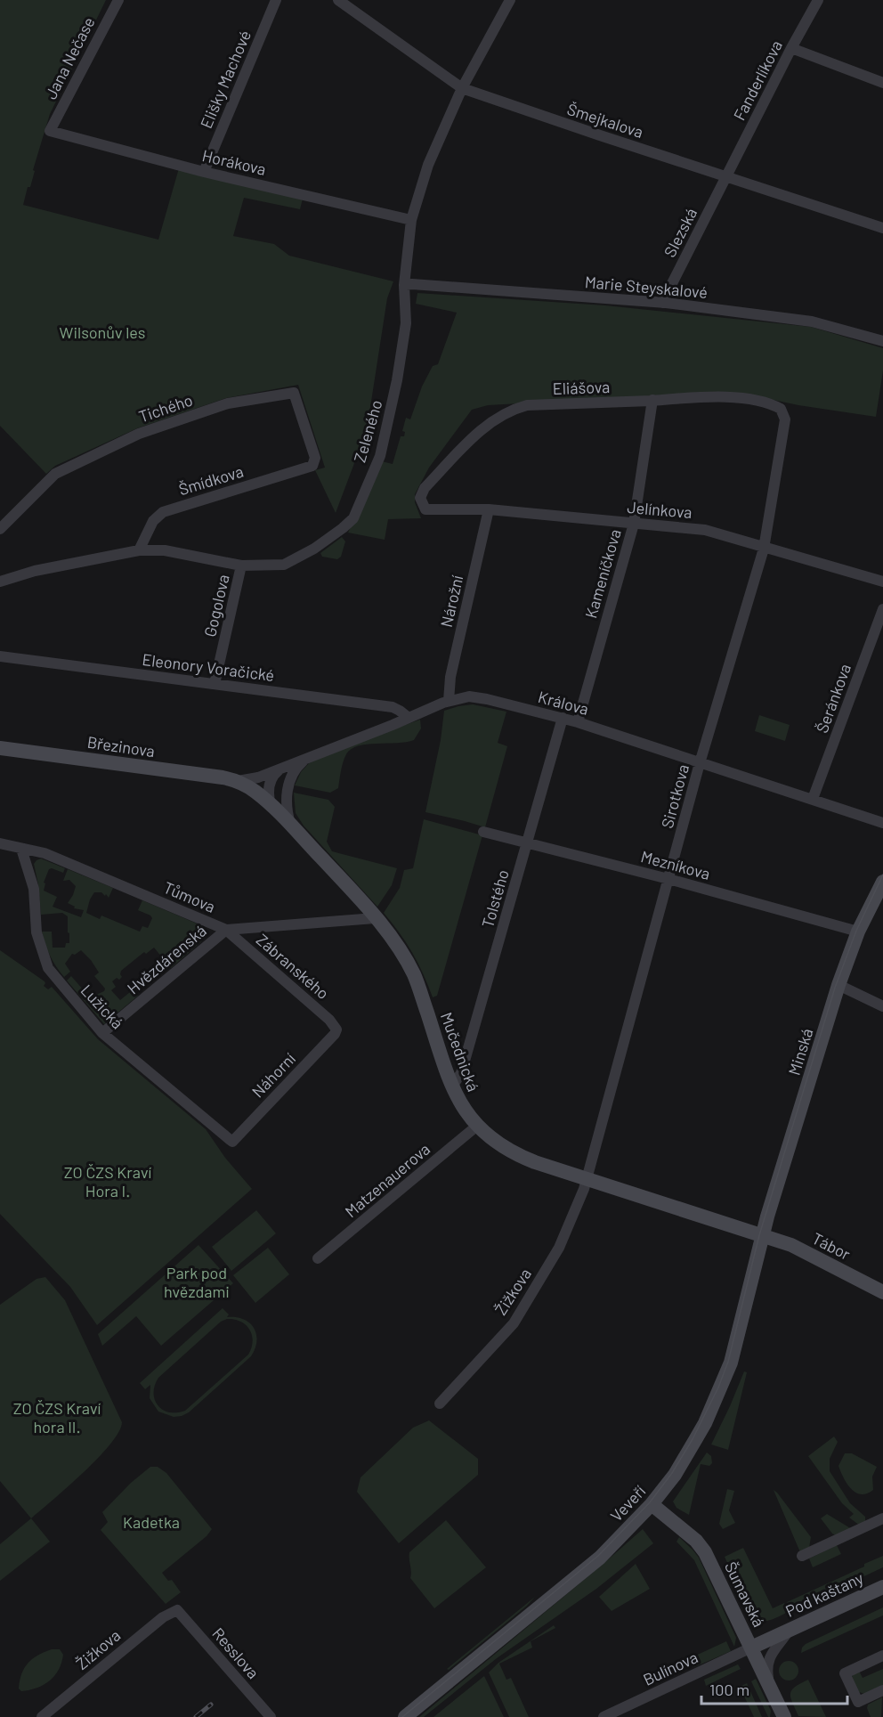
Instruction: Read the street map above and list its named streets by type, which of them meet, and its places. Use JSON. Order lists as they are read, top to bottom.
{
  "streets": {
    "street": [
      "Jana Nečase",
      "Elišky Machové",
      "Fanderlíkova",
      "Šmejkalova",
      "Horákova",
      "Slezská",
      "Marie Steyskalové",
      "Eliášova",
      "Tichého",
      "Zeleného",
      "Šmídkova",
      "Jelínkova",
      "Kameníčkova",
      "Nárožní",
      "Gogolova",
      "Eleonory Voračické",
      "Šeránkova",
      "Králova",
      "Březinova",
      "Sirotkova",
      "Mezníkova",
      "Tůmova",
      "Tolstého",
      "Hvězdárenská",
      "Zábranského",
      "Lužická",
      "Mučednická",
      "Minská",
      "Náhorní",
      "Matzenauerova",
      "Tábor",
      "Žižkova",
      "Veveří",
      "Šumavská",
      "Pod kaštany",
      "Resslova",
      "Bulínova"
    ]
  },
  "crossings": [
    ["Jana Nečase", "Horákova"],
    ["Elišky Machové", "Horákova"],
    ["Fanderlíkova", "Šmejkalova"],
    ["Fanderlíkova", "Slezská"],
    ["Šmejkalova", "Slezská"],
    ["Šmejkalova", "Zeleného"],
    ["Horákova", "Zeleného"],
    ["Slezská", "Marie Steyskalové"],
    ["Marie Steyskalové", "Zeleného"],
    ["Eliášova", "Jelínkova"],
    ["Eliášova", "Kameníčkova"],
    ["Eliášova", "Sirotkova"],
    ["Tichého", "Šmídkova"],
    ["Zeleného", "Šmídkova"],
    ["Zeleného", "Gogolova"],
    ["Jelínkova", "Kameníčkova"],
    ["Jelínkova", "Nárožní"],
    ["Jelínkova", "Sirotkova"],
    ["Kameníčkova", "Králova"],
    ["Nárožní", "Králova"],
    ["Gogolova", "Eleonory Voračické"],
    ["Eleonory Voračické", "Králova"],
    ["Šeránkova", "Králova"],
    ["Králova", "Březinova"],
    ["Králova", "Sirotkova"],
    ["Králova", "Tolstého"],
    ["Králova", "Mučednická"],
    ["Březinova", "Mučednická"],
    ["Sirotkova", "Mezníkova"],
    ["Sirotkova", "Mučednická"],
    ["Sirotkova", "Žižkova"],
    ["Mezníkova", "Tolstého"],
    ["Mezníkova", "Minská"],
    ["Tůmova", "Hvězdárenská"],
    ["Tůmova", "Zábranského"],
    ["Tůmova", "Lužická"],
    ["Tůmova", "Mučednická"],
    ["Tolstého", "Mučednická"],
    ["Hvězdárenská", "Zábranského"],
    ["Hvězdárenská", "Lužická"],
    ["Zábranského", "Náhorní"],
    ["Lužická", "Náhorní"],
    ["Mučednická", "Minská"],
    ["Mučednická", "Matzenauerova"],
    ["Mučednická", "Tábor"],
    ["Mučednická", "Žižkova"],
    ["Mučednická", "Veveří"],
    ["Minská", "Tábor"],
    ["Minská", "Veveří"],
    ["Tábor", "Veveří"],
    ["Žižkova", "Resslova"],
    ["Veveří", "Šumavská"],
    ["Šumavská", "Pod kaštany"],
    ["Šumavská", "Bulínova"],
    ["Pod kaštany", "Bulínova"]
  ],
  "parks": [
    "Wilsonův les",
    "ZO ČZS Kraví Hora I.",
    "Park pod hvězdami",
    "ZO ČZS Kraví hora II.",
    "Kadetka"
  ],
  "scale_bar": "100 m"
}
